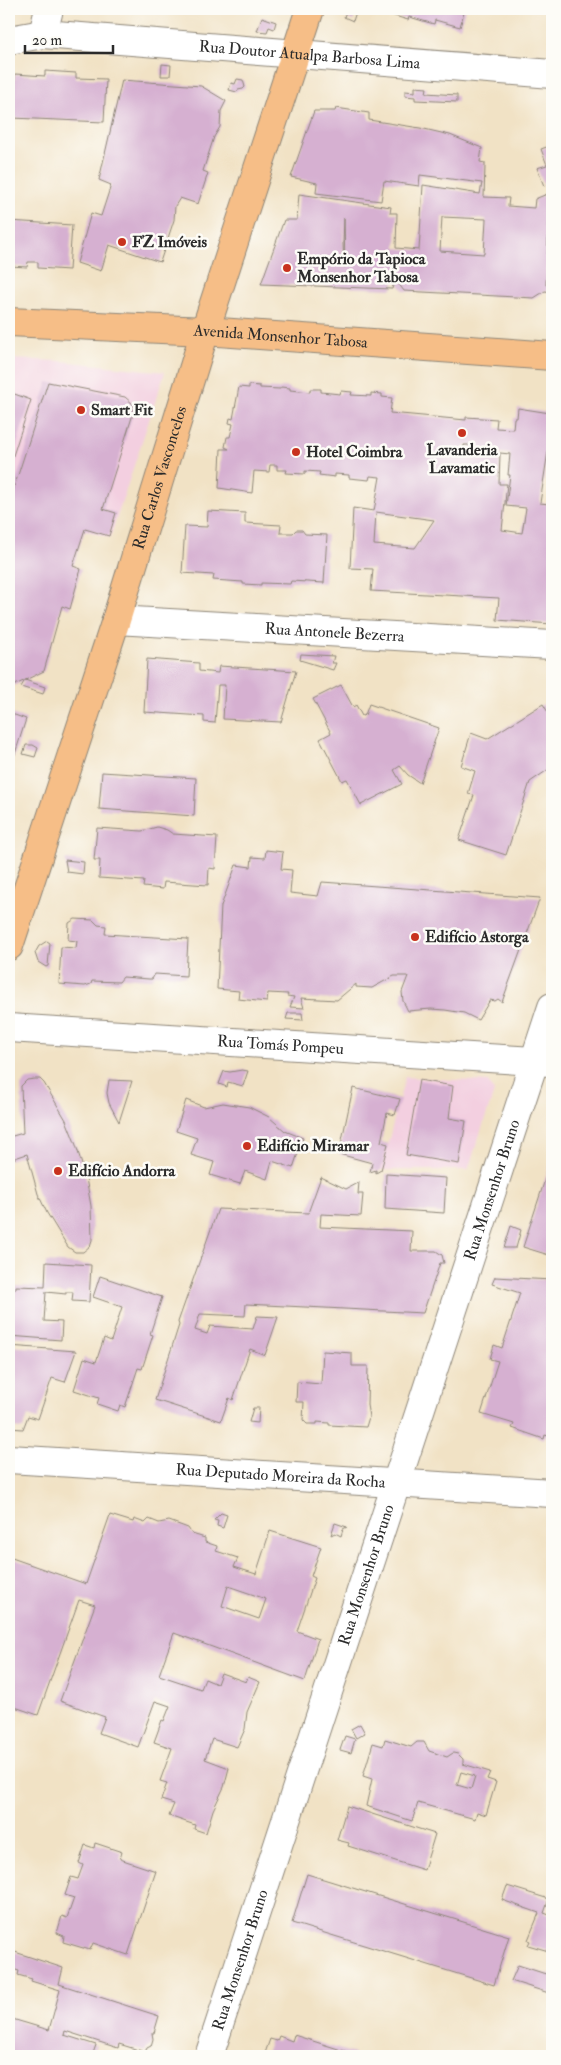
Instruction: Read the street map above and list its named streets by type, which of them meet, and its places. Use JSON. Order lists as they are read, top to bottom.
{
  "streets": {
    "main road": ["Avenida Monsenhor Tabosa", "Rua Carlos Vasconcelos"],
    "street": [
      "Rua Doutor Atualpa Barbosa Lima",
      "Rua Antonele Bezerra",
      "Rua Tomás Pompeu",
      "Rua Monsenhor Bruno",
      "Rua Deputado Moreira da Rocha"
    ]
  },
  "crossings": [
    ["Rua Doutor Atualpa Barbosa Lima", "Rua Carlos Vasconcelos"],
    ["Avenida Monsenhor Tabosa", "Rua Carlos Vasconcelos"],
    ["Rua Carlos Vasconcelos", "Rua Antonele Bezerra"],
    ["Rua Tomás Pompeu", "Rua Monsenhor Bruno"],
    ["Rua Monsenhor Bruno", "Rua Deputado Moreira da Rocha"]
  ],
  "places": [
    "FZ Imóveis",
    "Empório da Tapioca Monsenhor Tabosa",
    "Smart Fit",
    "Lavanderia Lavamatic",
    "Hotel Coimbra",
    "Edifício Astorga",
    "Edifício Miramar",
    "Edifício Andorra"
  ],
  "scale_bar": "20 m"
}
